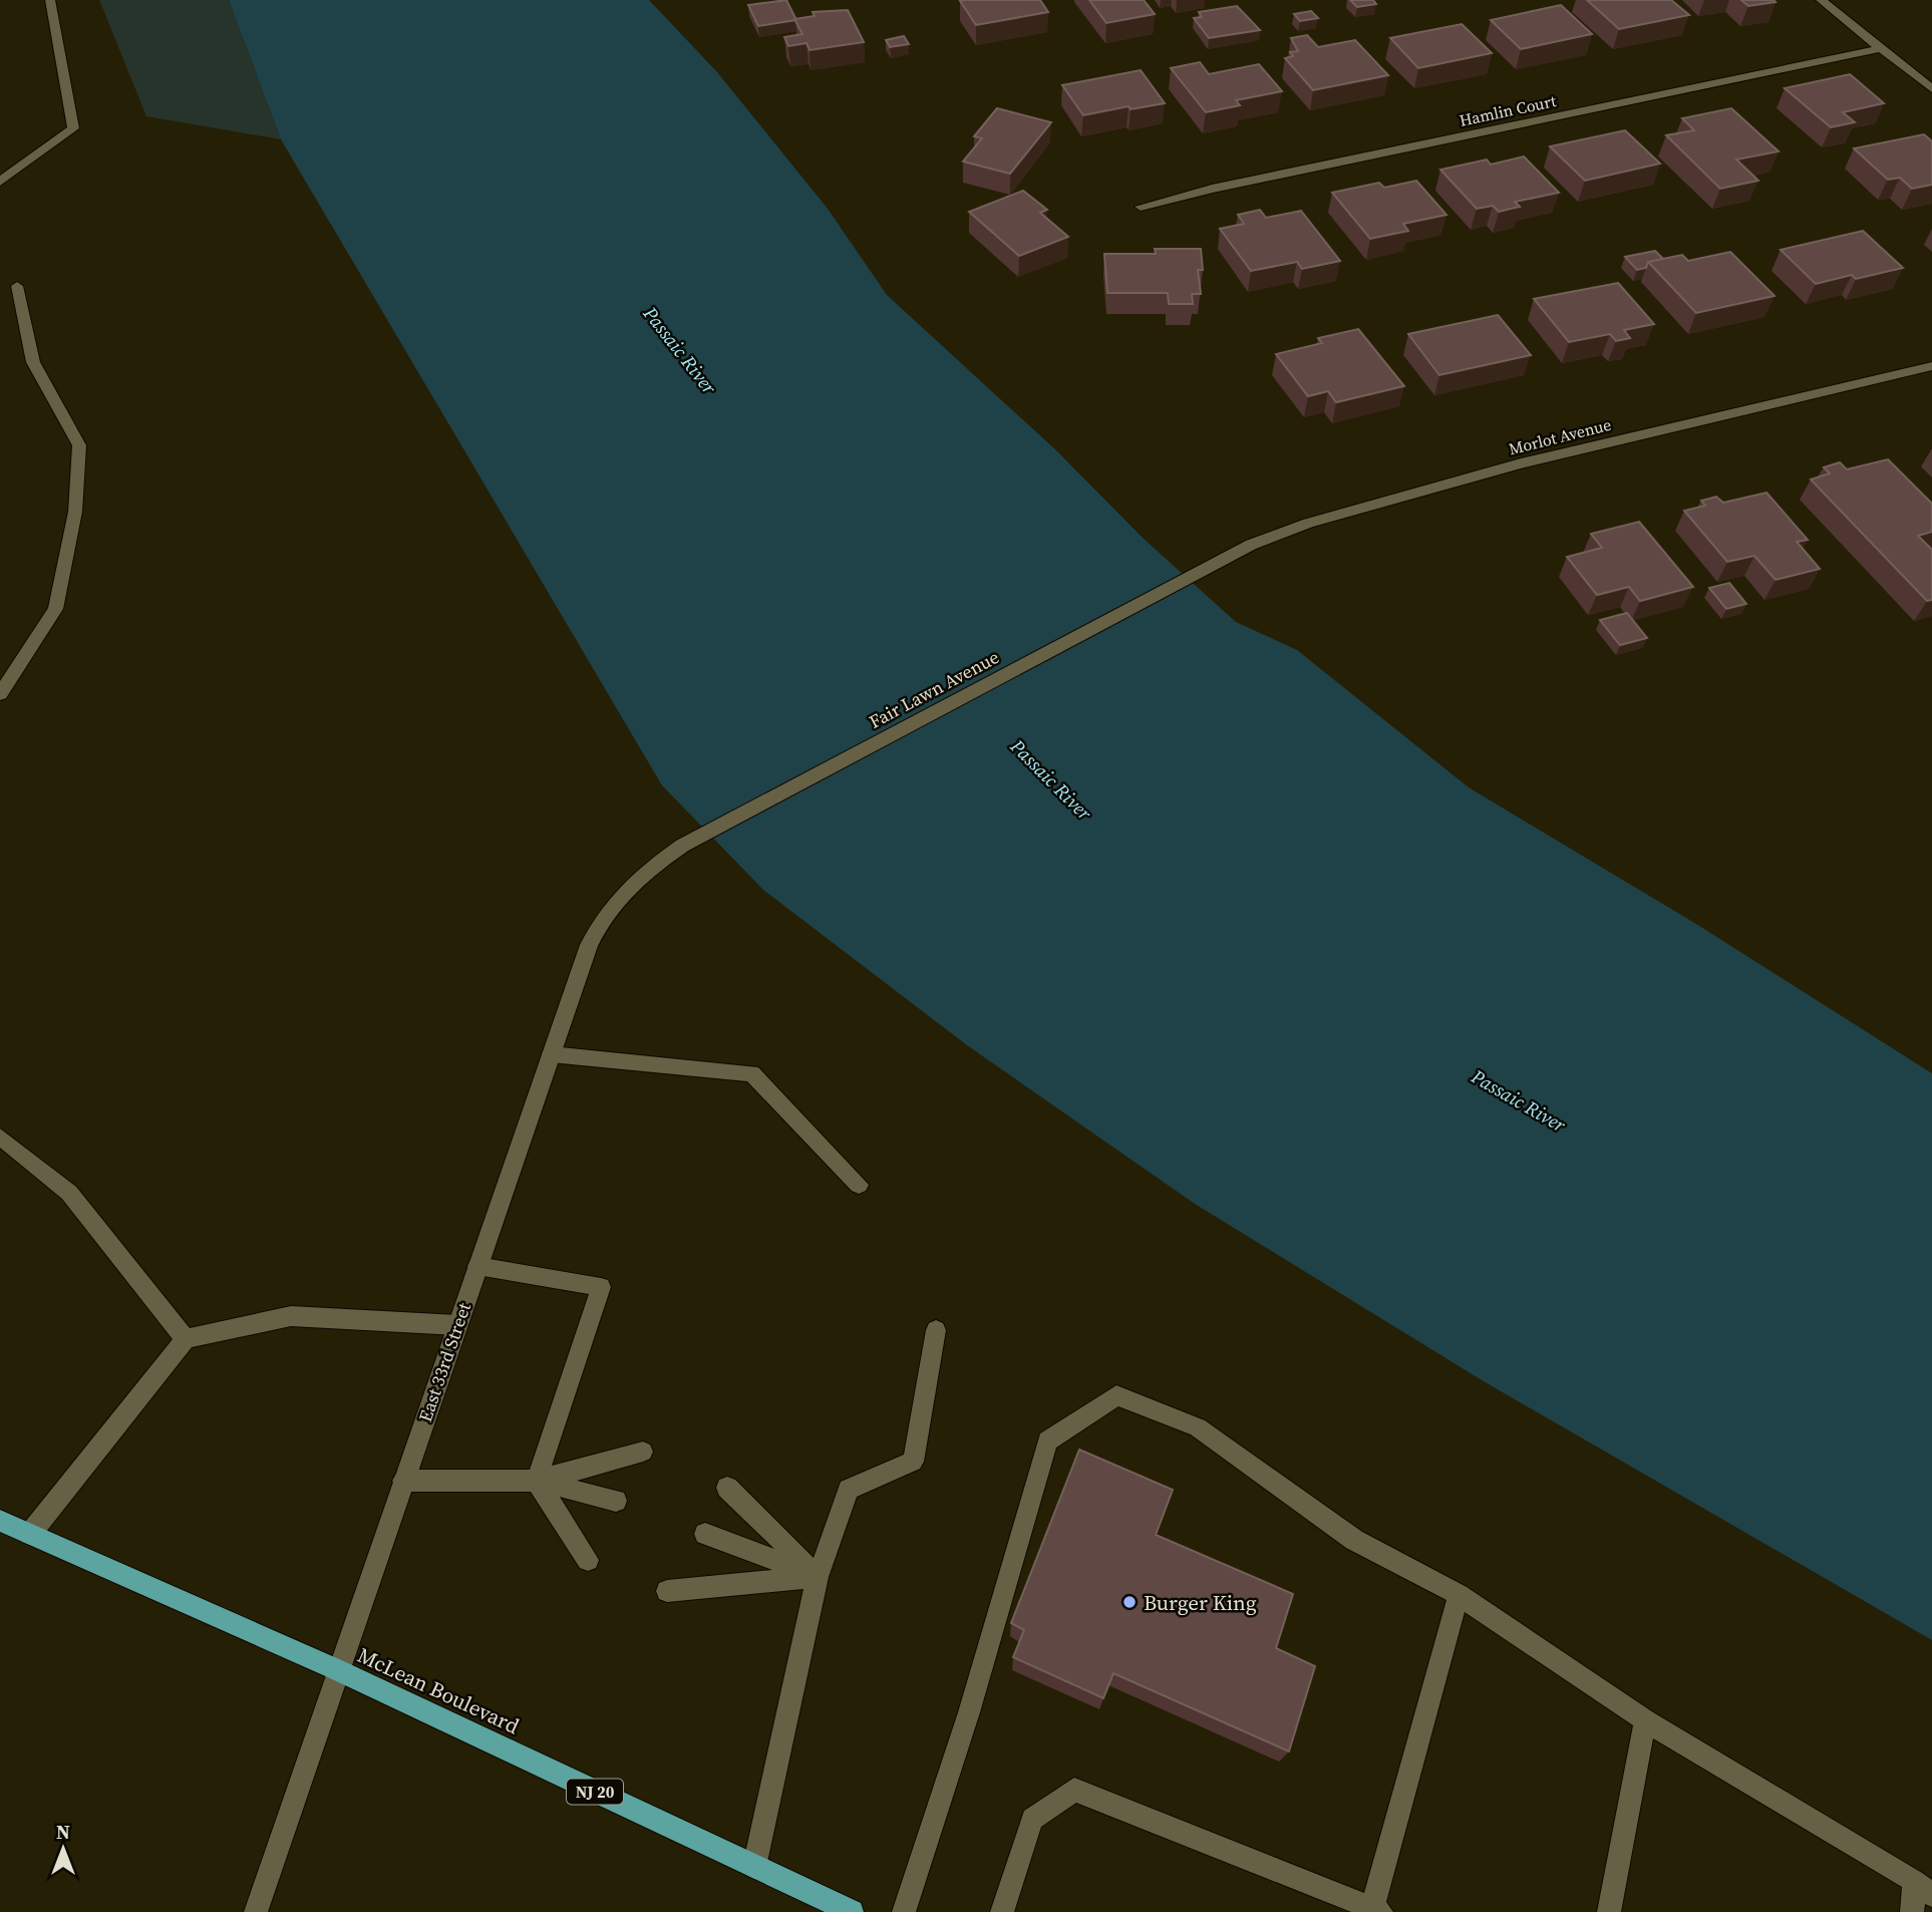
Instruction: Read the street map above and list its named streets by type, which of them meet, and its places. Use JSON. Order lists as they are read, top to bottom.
{
  "streets": {
    "main road": [
      "Hamlin Court",
      "Morlot Avenue",
      "Fair Lawn Avenue",
      "East 33rd Street",
      "McLean Boulevard",
      "NJ 20"
    ]
  },
  "crossings": [
    ["Morlot Avenue", "Fair Lawn Avenue"],
    ["Fair Lawn Avenue", "East 33rd Street"],
    ["East 33rd Street", "McLean Boulevard"]
  ],
  "water": ["Passaic River"],
  "places": ["Burger King"],
  "north": "top"
}
